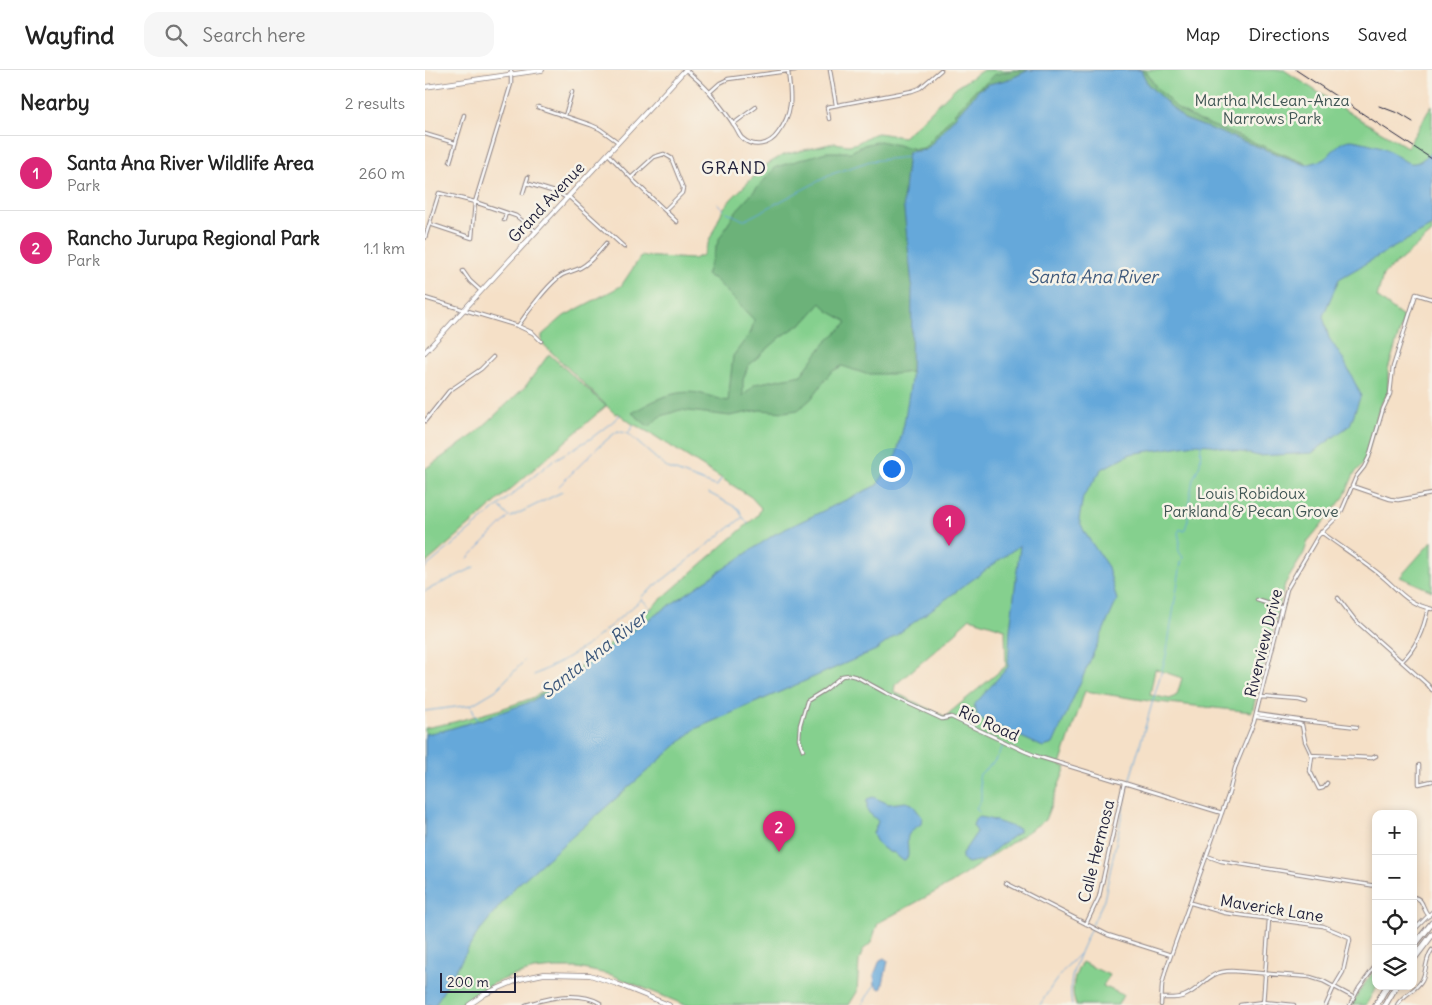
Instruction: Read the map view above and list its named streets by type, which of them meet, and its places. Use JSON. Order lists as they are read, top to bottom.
{
  "streets": {
    "street": [
      "Grand Avenue",
      "Riverview Drive",
      "Rio Road",
      "Calle Hermosa",
      "Maverick Lane"
    ]
  },
  "crossings": [
    ["Riverview Drive", "Rio Road"],
    ["Riverview Drive", "Maverick Lane"],
    ["Rio Road", "Calle Hermosa"]
  ],
  "districts": ["GRAND"],
  "water": ["Santa Ana River"],
  "parks": ["Martha McLean-Anza Narrows Park", "Louis Robidoux Parkland & Pecan Grove"],
  "scale_bar": "200 m",
  "page": {
    "header": "Wayfind",
    "search": "Search here",
    "nav": ["Map", "Directions", "Saved"],
    "heading": ["Nearby", "2 results"],
    "list": [
      {
        "mark": "1",
        "name": "Santa Ana River Wildlife Area",
        "note": "Park",
        "value": "260 m"
      },
      {
        "mark": "2",
        "name": "Rancho Jurupa Regional Park",
        "note": "Park",
        "value": "1.1 km"
      }
    ],
    "pins": ["1", "2"],
    "map_buttons": ["+", "−"],
    "scale": "200 m"
  }
}
